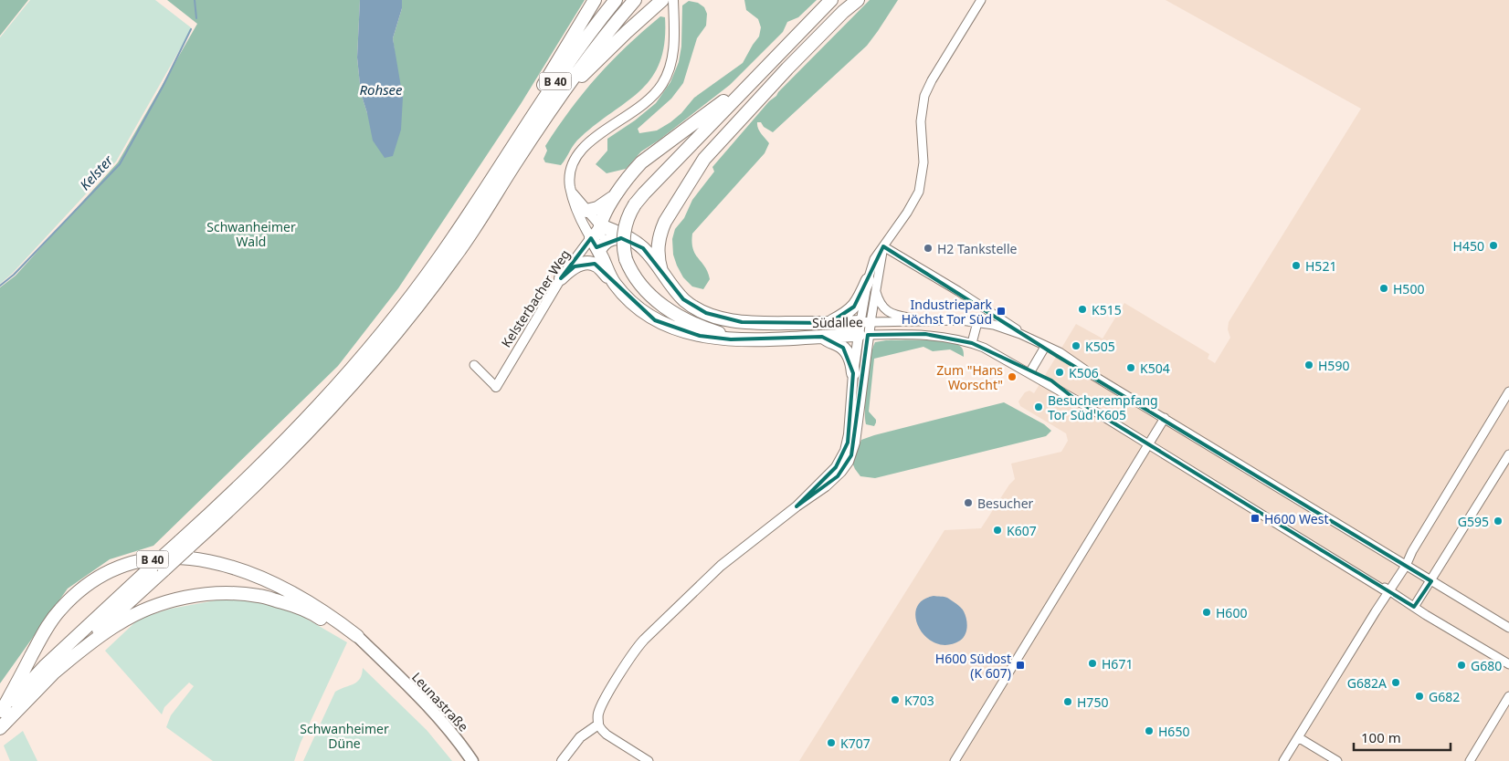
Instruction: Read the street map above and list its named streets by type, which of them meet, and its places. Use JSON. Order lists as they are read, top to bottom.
{
  "streets": {
    "highway": ["B 40", "Südallee"],
    "main road": ["Leunastraße"],
    "street": ["Kelsterbacher Weg"]
  },
  "crossings": [
    ["B 40", "Leunastraße"],
    ["Kelsterbacher Weg", "Südallee"]
  ],
  "water": ["Rohsee", "Kelster"],
  "parks": ["Schwanheimer Wald", "Schwanheimer Düne"],
  "places": {
    "other": [
      "H450",
      "H2 Tankstelle",
      "H521",
      "H500",
      "K515",
      "K505",
      "H590",
      "K504",
      "K506",
      "Zum \"Hans Worscht\"",
      "Besucherempfang Tor Süd K605",
      "Besucher",
      "G595",
      "K607",
      "H600",
      "H671",
      "G680",
      "G682A",
      "G682",
      "K703",
      "H750",
      "H650",
      "K707"
    ],
    "transit": ["Industriepark Höchst Tor Süd", "H600 West", "H600 Südost (K 607)"]
  },
  "scale_bar": "100 m"
}
